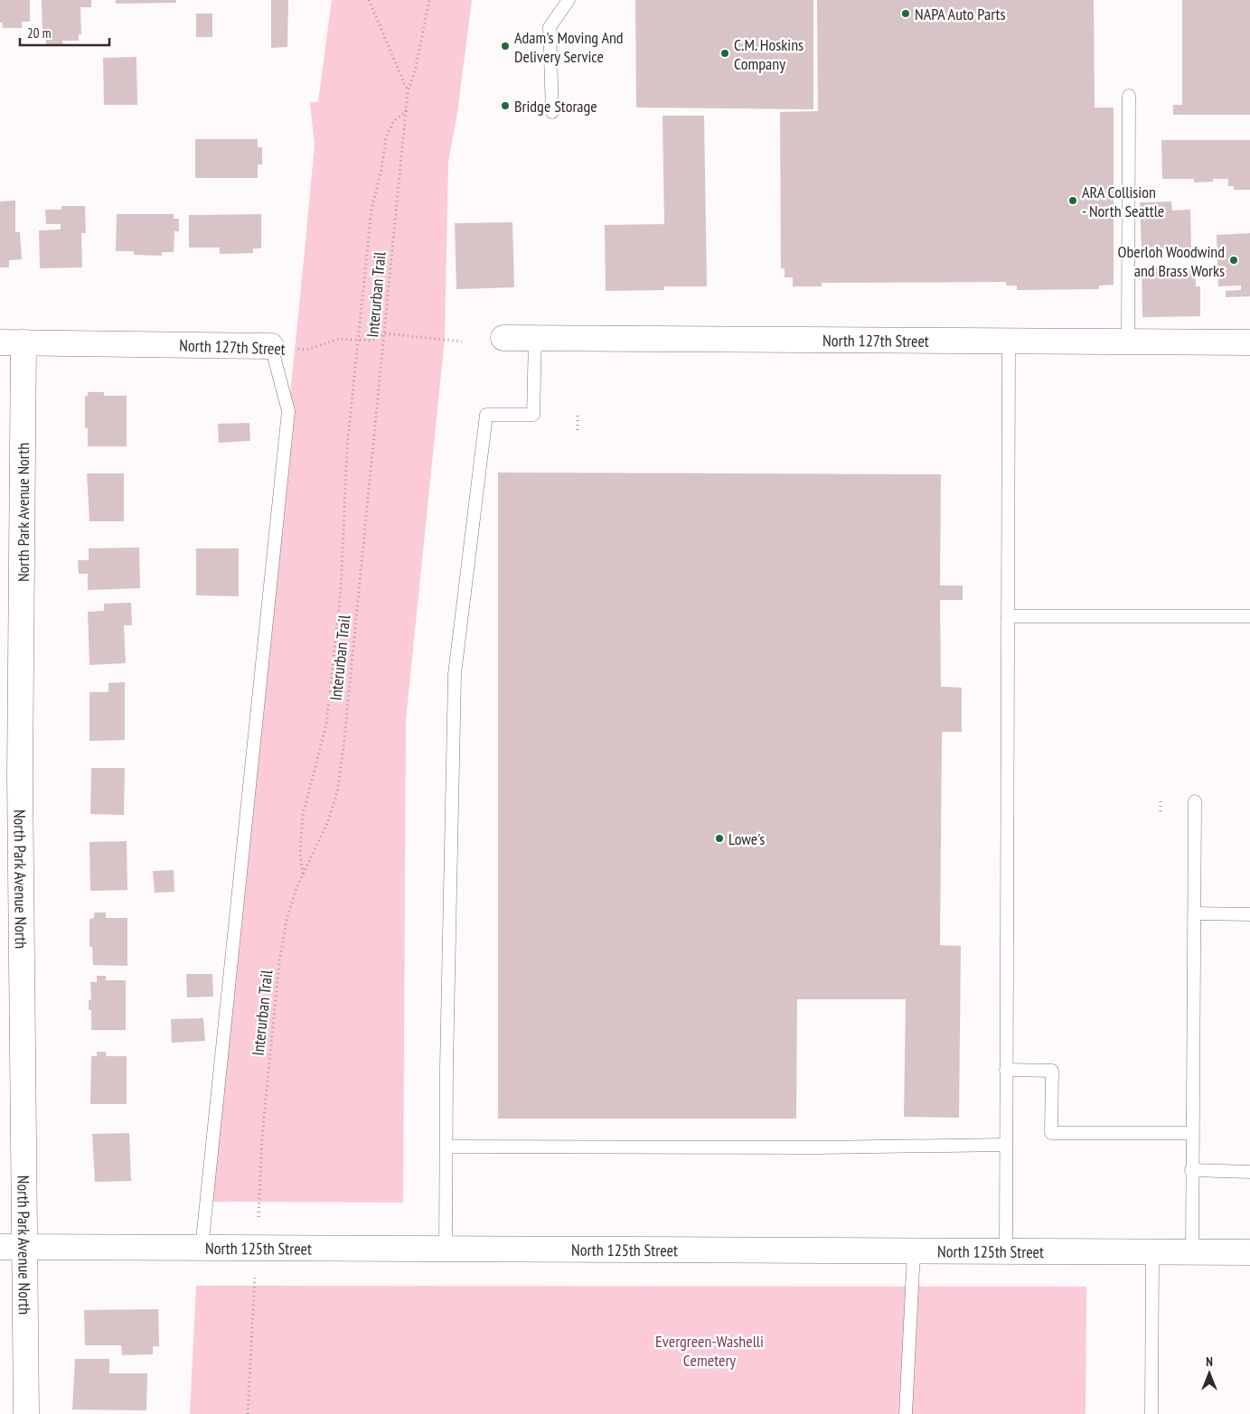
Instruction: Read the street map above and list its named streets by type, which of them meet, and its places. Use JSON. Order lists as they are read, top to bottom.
{
  "streets": {
    "street": ["North 127th Street", "North Park Avenue North", "North 125th Street"],
    "path": ["Interurban Trail"]
  },
  "crossings": [
    ["Interurban Trail", "North 127th Street"],
    ["North 127th Street", "North Park Avenue North"],
    ["North Park Avenue North", "North 125th Street"]
  ],
  "parks": ["Evergreen-Washelli Cemetery"],
  "places": [
    "NAPA Auto Parts",
    "Adam's Moving And Delivery Service",
    "C.M. Hoskins Company",
    "Bridge Storage",
    "ARA Collision - North Seattle",
    "Oberloh Woodwind and Brass Works",
    "Lowe's"
  ],
  "scale_bar": "20 m",
  "north": "top"
}
